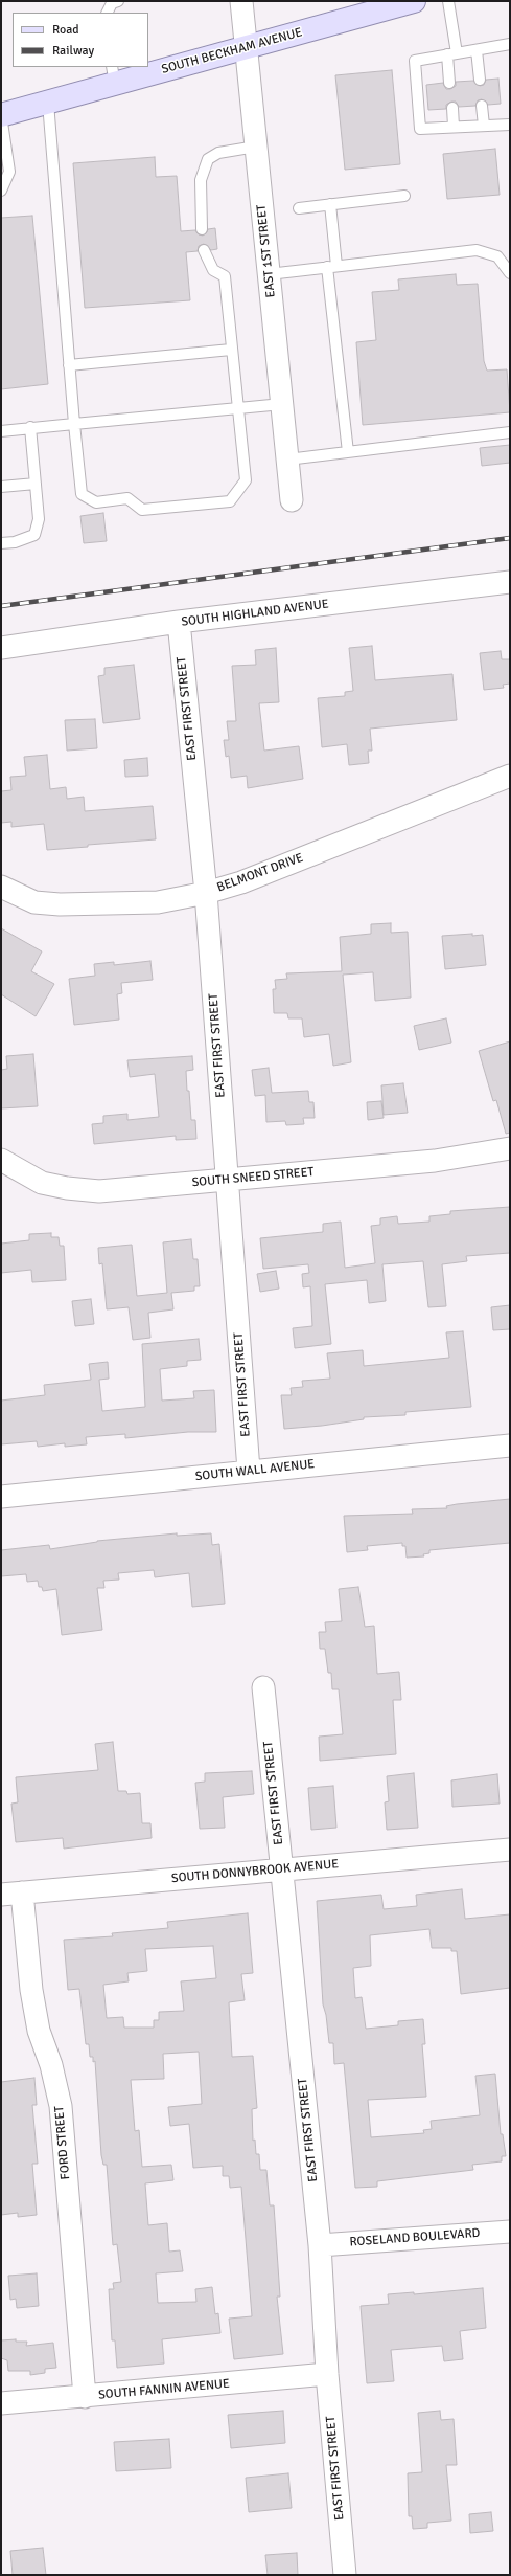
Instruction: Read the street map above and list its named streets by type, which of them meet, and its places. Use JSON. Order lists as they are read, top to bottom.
{
  "streets": {
    "main road": ["SOUTH BECKHAM AVENUE"],
    "street": [
      "EAST 1ST STREET",
      "SOUTH HIGHLAND AVENUE",
      "EAST FIRST STREET",
      "BELMONT DRIVE",
      "SOUTH SNEED STREET",
      "SOUTH WALL AVENUE",
      "SOUTH DONNYBROOK AVENUE",
      "FORD STREET",
      "ROSELAND BOULEVARD",
      "SOUTH FANNIN AVENUE"
    ]
  },
  "crossings": [
    ["SOUTH BECKHAM AVENUE", "EAST 1ST STREET"],
    ["SOUTH HIGHLAND AVENUE", "EAST FIRST STREET"],
    ["EAST FIRST STREET", "BELMONT DRIVE"],
    ["EAST FIRST STREET", "SOUTH SNEED STREET"],
    ["EAST FIRST STREET", "SOUTH WALL AVENUE"],
    ["EAST FIRST STREET", "SOUTH DONNYBROOK AVENUE"],
    ["EAST FIRST STREET", "ROSELAND BOULEVARD"],
    ["EAST FIRST STREET", "SOUTH FANNIN AVENUE"],
    ["SOUTH DONNYBROOK AVENUE", "FORD STREET"],
    ["FORD STREET", "SOUTH FANNIN AVENUE"]
  ],
  "legend": ["Road", "Railway"]
}
